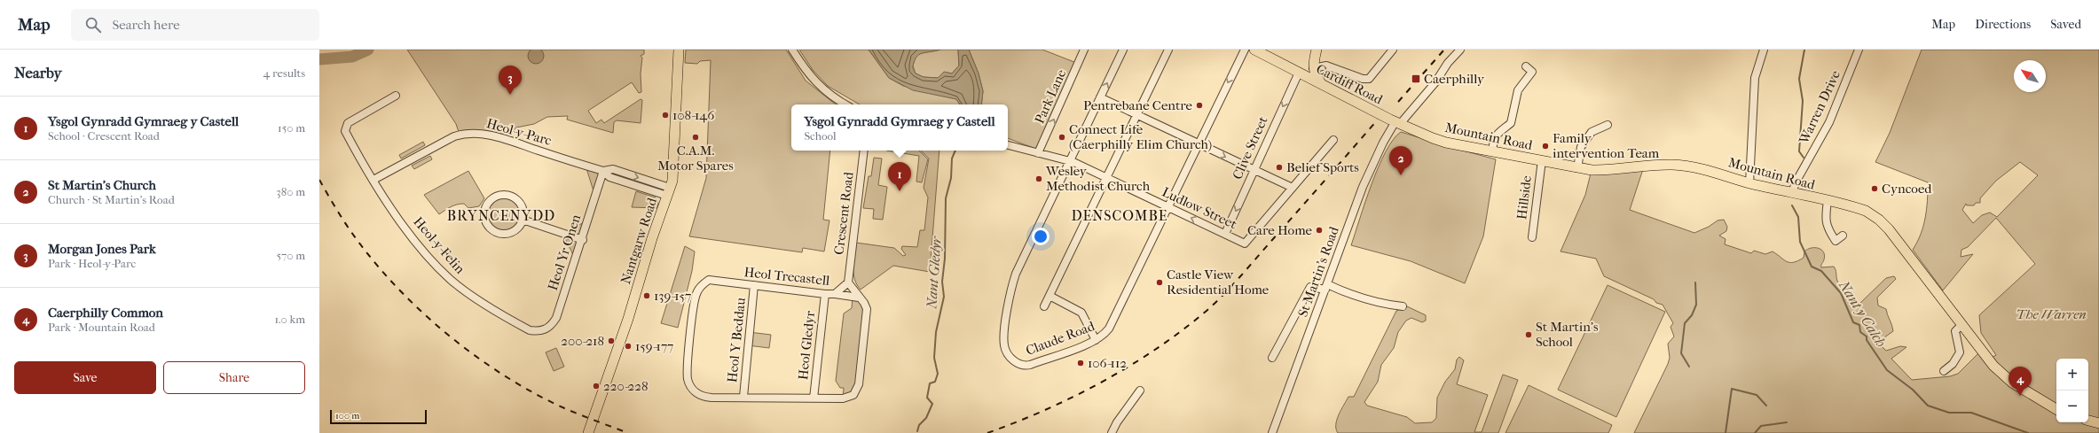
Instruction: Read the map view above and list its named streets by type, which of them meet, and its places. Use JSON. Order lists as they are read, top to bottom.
{
  "streets": {
    "main road": ["Cardiff Road", "Mountain Road", "Nantgarw Road"],
    "street": [
      "Park Lane",
      "Warren Drive",
      "Heol-y-Parc",
      "Clive Street",
      "Hillside",
      "Ludlow Street",
      "Crescent Road",
      "Heol-y-Felin",
      "Heol Yr Onen",
      "St Martin's Road",
      "Heol Trecastell",
      "Claude Road",
      "Heol Y Beddau",
      "Heol Gledyr"
    ]
  },
  "crossings": [
    ["Cardiff Road", "Mountain Road"],
    ["Cardiff Road", "Clive Street"],
    ["Cardiff Road", "St Martin's Road"],
    ["Park Lane", "Ludlow Street"],
    ["Warren Drive", "Mountain Road"],
    ["Heol-y-Parc", "Nantgarw Road"],
    ["Heol-y-Parc", "Heol-y-Felin"],
    ["Heol-y-Parc", "Heol Yr Onen"],
    ["Mountain Road", "Hillside"],
    ["Mountain Road", "St Martin's Road"],
    ["Clive Street", "Ludlow Street"],
    ["Ludlow Street", "Claude Road"],
    ["Crescent Road", "Heol Trecastell"],
    ["Heol-y-Felin", "Heol Yr Onen"],
    ["Heol Trecastell", "Heol Y Beddau"],
    ["Heol Trecastell", "Heol Gledyr"]
  ],
  "one_way": ["Park Lane"],
  "districts": ["BRYNCENYDD", "DENSCOMBE"],
  "water": ["Nant Gledyr", "Nant y Calch"],
  "parks": ["The Warren"],
  "places": {
    "transit": ["Caerphilly"],
    "other": [
      "Pentrebane Centre",
      "108-146",
      "C.A.M. Motor Spares",
      "Connect Life (Caerphilly Elim Church)",
      "Family intervention Team",
      "Belief Sports",
      "Wesley Methodist Church",
      "Cyncoed",
      "Care Home",
      "Castle View Residential Home",
      "139-157",
      "St Martin's School",
      "200-218",
      "159-177",
      "106-112",
      "220-228"
    ]
  },
  "scale_bar": "100 m",
  "north": "top left",
  "page": {
    "header": "Map",
    "search": "Search here",
    "nav": ["Map", "Directions", "Saved"],
    "heading": ["Nearby", "4 results"],
    "pins": [
      "3",
      "2",
      "1",
      "4"
    ],
    "list": [
      {
        "mark": "1",
        "name": "Ysgol Gynradd Gymraeg y Castell",
        "note": "School · Crescent Road",
        "value": "150 m"
      },
      {
        "mark": "2",
        "name": "St Martin's Church",
        "note": "Church · St Martin's Road",
        "value": "380 m"
      },
      {
        "mark": "3",
        "name": "Morgan Jones Park",
        "note": "Park · Heol-y-Parc",
        "value": "570 m"
      },
      {
        "mark": "4",
        "name": "Caerphilly Common",
        "note": "Park · Mountain Road",
        "value": "1.0 km"
      }
    ],
    "popup": ["Ysgol Gynradd Gymraeg y Castell", "School"],
    "buttons": ["Save", "Share"],
    "map_buttons": ["+", "−"],
    "scale": "100 m"
  }
}
